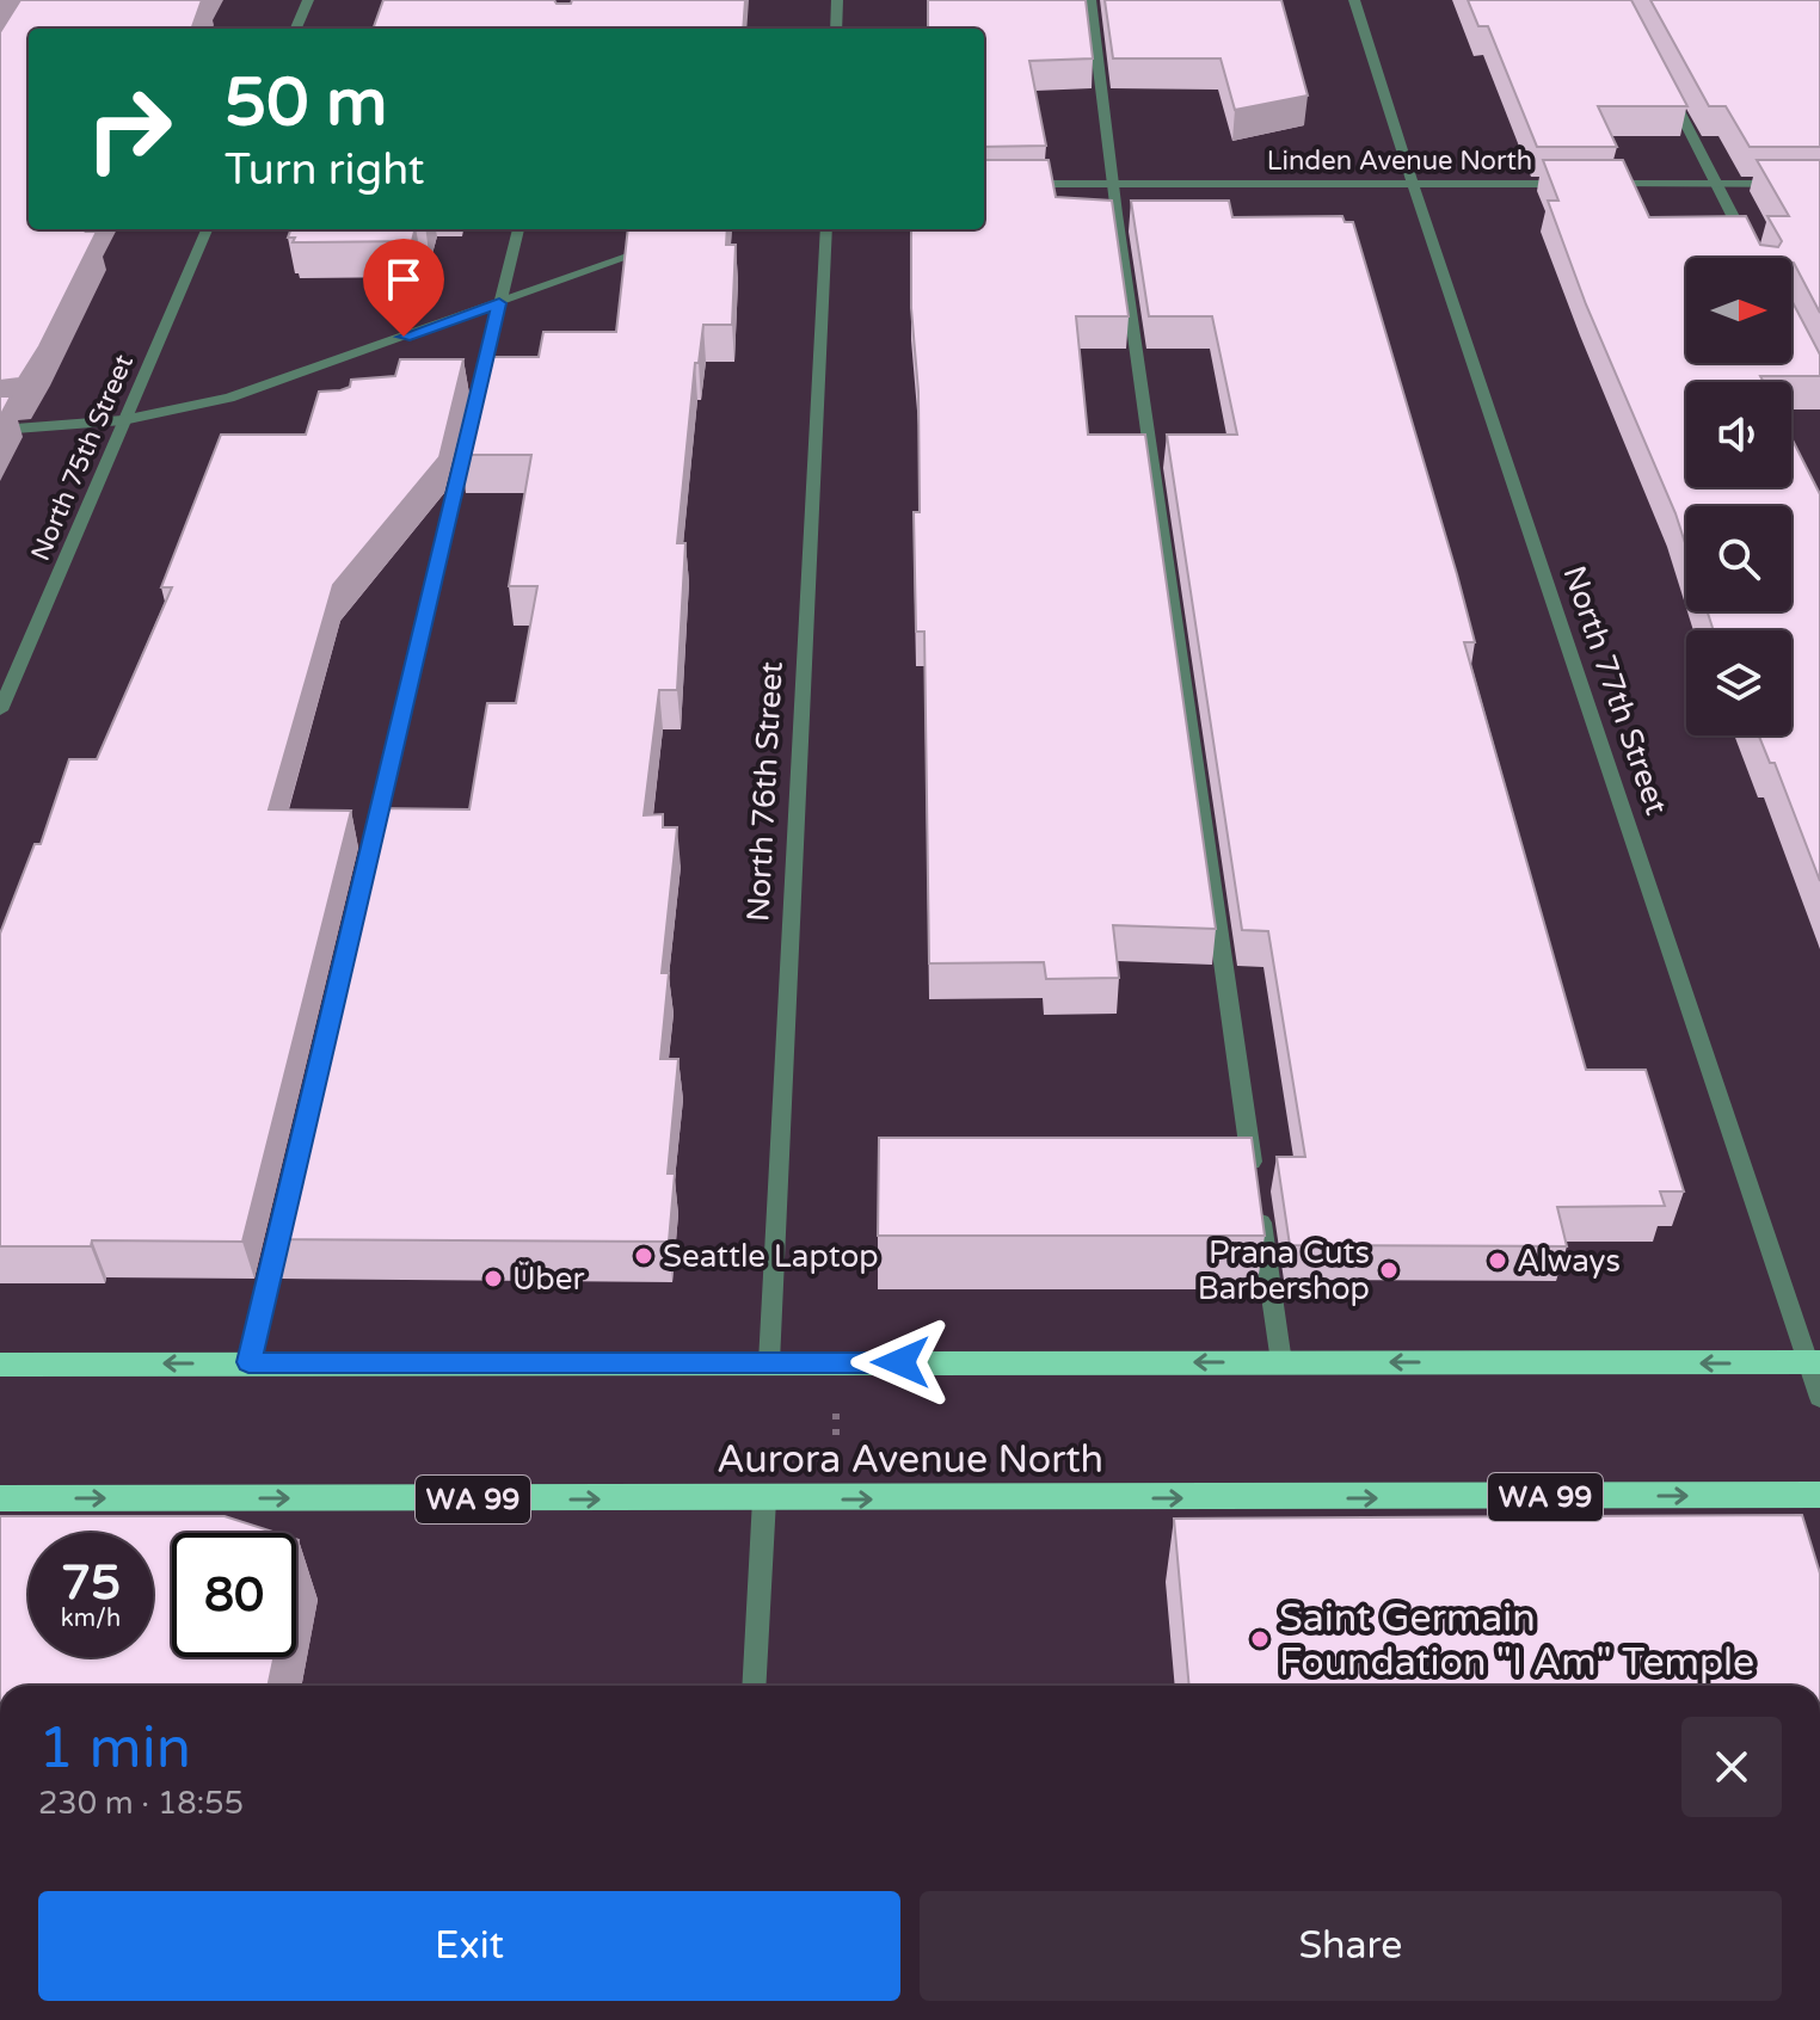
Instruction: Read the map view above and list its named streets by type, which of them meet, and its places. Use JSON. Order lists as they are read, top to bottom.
{
  "streets": {
    "highway": ["Aurora Avenue North", "WA 99"],
    "street": [
      "Linden Avenue North",
      "North 75th Street",
      "North 77th Street",
      "North 76th Street"
    ]
  },
  "crossings": [
    ["Linden Avenue North", "North 77th Street"]
  ],
  "places": [
    "Seattle Laptop",
    "Always",
    "Prana Cuts Barbershop",
    "Über",
    "Saint Germain Foundation \"I Am\" Temple"
  ],
  "north": "right",
  "page": {
    "turn": ["50 m", "Turn right"],
    "speed": "75 km/h",
    "limit": "80",
    "heading": ["1 min", "230 m · 18:55"],
    "buttons": ["Exit", "Share"]
  }
}
